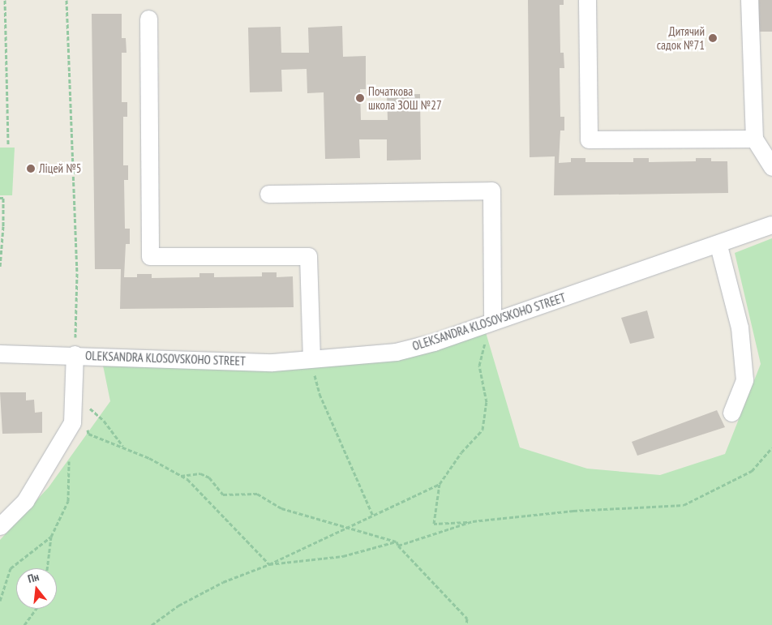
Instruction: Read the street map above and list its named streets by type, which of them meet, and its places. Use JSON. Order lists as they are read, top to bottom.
{
  "streets": {
    "street": ["OLEKSANDRA KLOSOVSKOHO STREET"]
  },
  "places": ["Дитячий садок №71", "Початкова школа ЗОШ №27", "Ліцей №5"],
  "north": "top"
}
